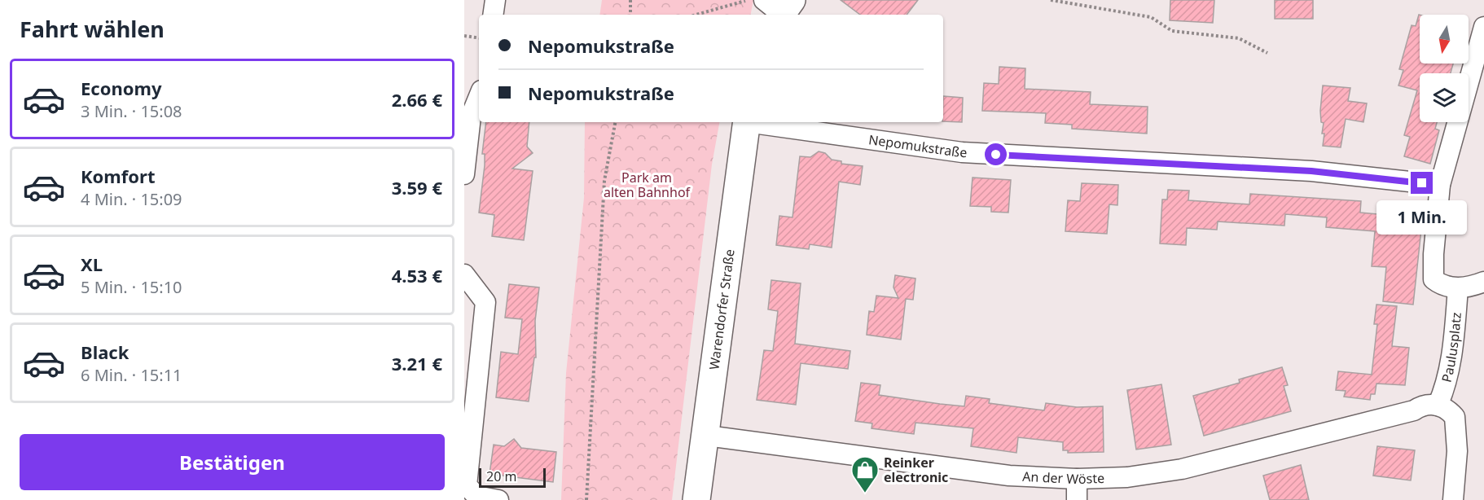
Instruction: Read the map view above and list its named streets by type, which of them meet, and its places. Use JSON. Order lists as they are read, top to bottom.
{
  "streets": {
    "main road": ["Warendorfer Straße"],
    "street": ["Nepomukstraße", "Paulusplatz", "An der Wöste"]
  },
  "crossings": [
    ["Warendorfer Straße", "An der Wöste"],
    ["Paulusplatz", "An der Wöste"]
  ],
  "parks": ["Park am alten Bahnhof"],
  "places": {
    "shop": ["Reinker electronic"]
  },
  "scale_bar": "20 m",
  "north": "bottom",
  "page": {
    "heading": "Fahrt wählen",
    "banner": ["Nepomukstraße", "Nepomukstraße"],
    "list": [
      {
        "name": "Economy",
        "note": "3 Min. · 15:08",
        "value": "2.66 €"
      },
      {
        "name": "Komfort",
        "note": "4 Min. · 15:09",
        "value": "3.59 €"
      },
      {
        "name": "XL",
        "note": "5 Min. · 15:10",
        "value": "4.53 €"
      },
      {
        "name": "Black",
        "note": "6 Min. · 15:11",
        "value": "3.21 €"
      }
    ],
    "bubble": "1 Min.",
    "buttons": "Bestätigen",
    "scale": "20 m"
  }
}
